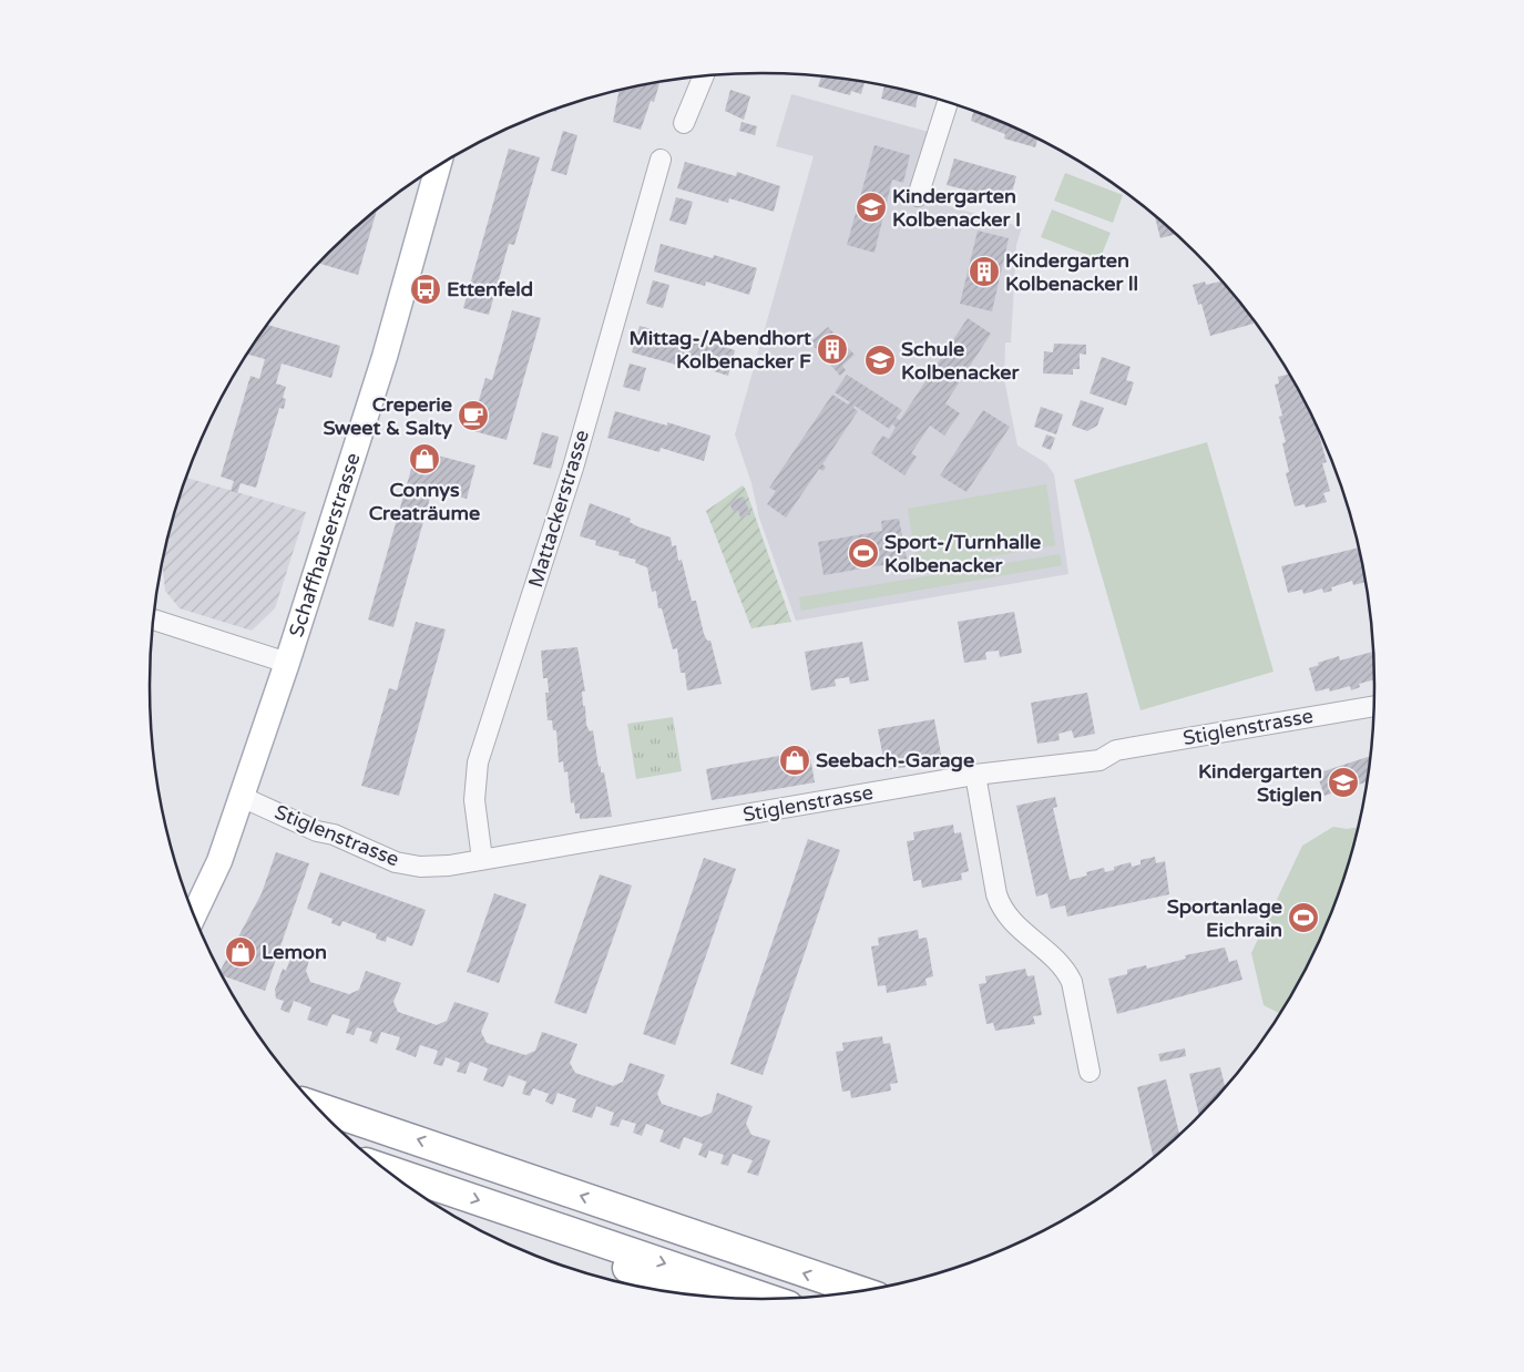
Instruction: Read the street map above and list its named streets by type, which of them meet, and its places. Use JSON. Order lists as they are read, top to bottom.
{
  "streets": {
    "main road": ["Schaffhauserstrasse"],
    "street": ["Mattackerstrasse", "Stiglenstrasse"]
  },
  "crossings": [
    ["Mattackerstrasse", "Stiglenstrasse"],
    ["Schaffhauserstrasse", "Stiglenstrasse"]
  ],
  "places": {
    "school or university": ["Kindergarten Kolbenacker I", "Schule Kolbenacker", "Kindergarten Stiglen"],
    "building": ["Kindergarten Kolbenacker ll", "Mittag-/Abendhort Kolbenacker F"],
    "bus stop": ["Ettenfeld"],
    "cafe": ["Creperie Sweet & Salty"],
    "shop": ["Connys Creaträume", "Seebach-Garage", "Lemon"],
    "sports": ["Sport-/Turnhalle Kolbenacker", "Sportanlage Eichrain"]
  }
}
